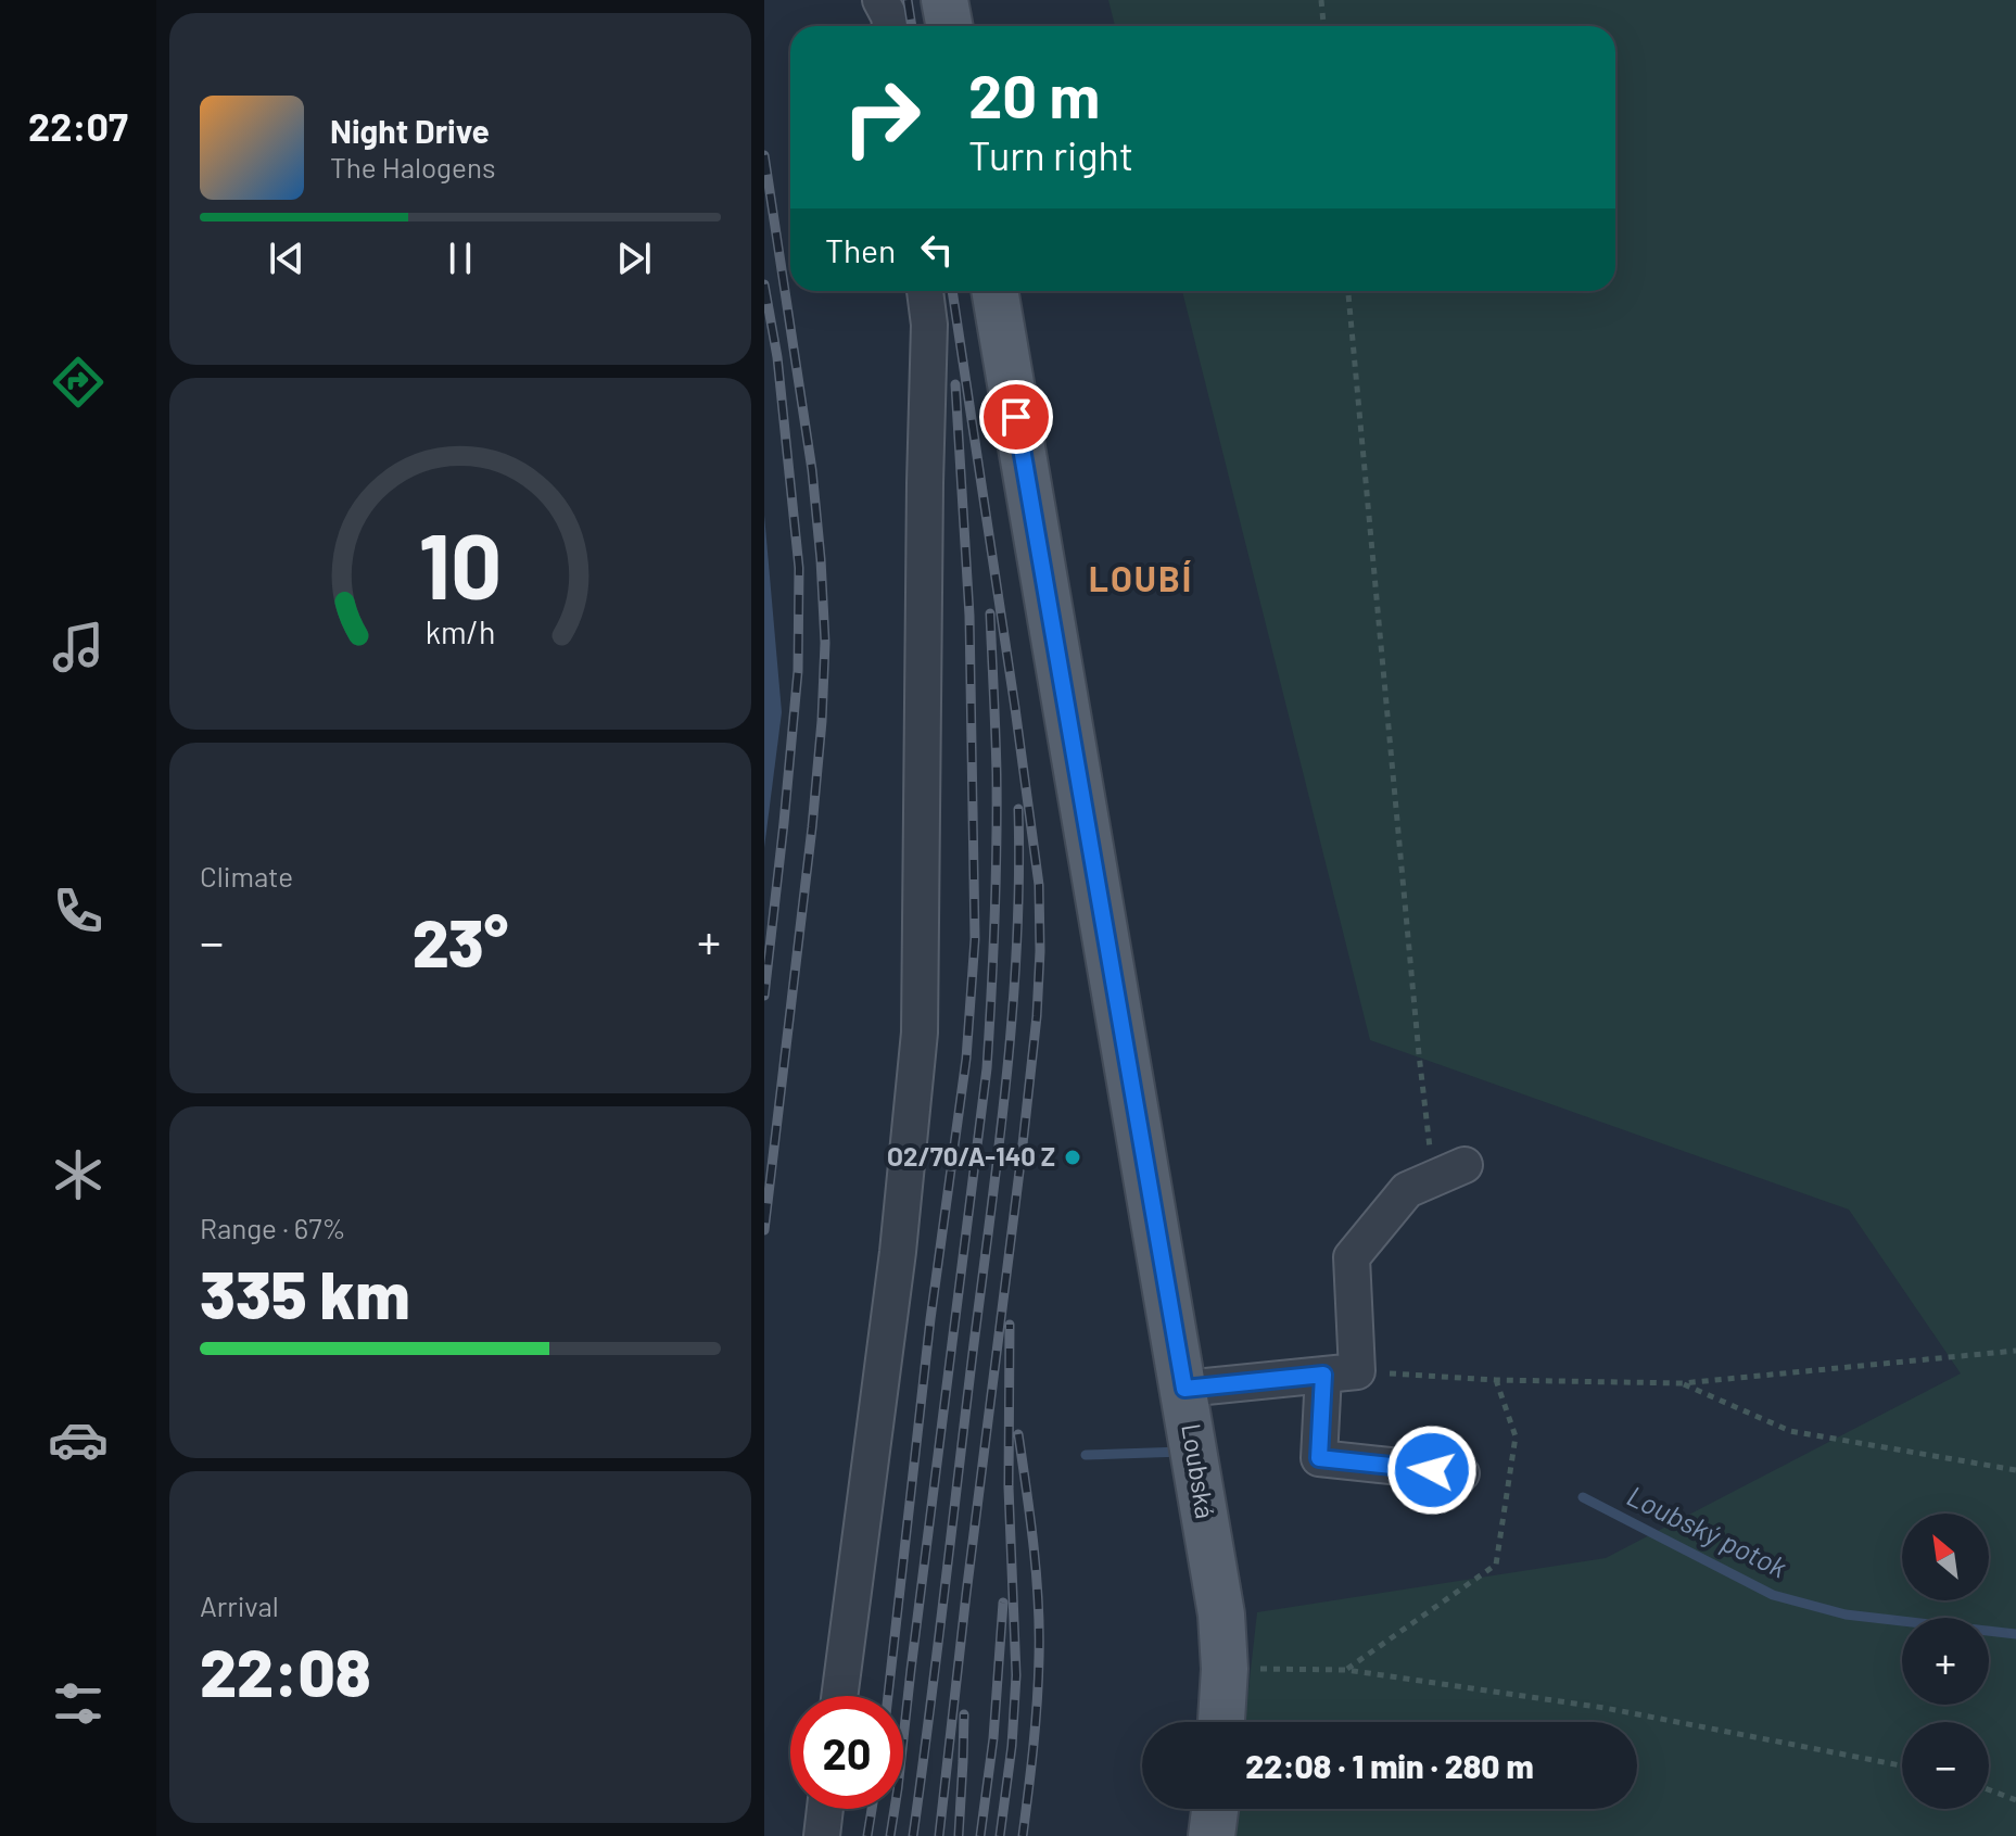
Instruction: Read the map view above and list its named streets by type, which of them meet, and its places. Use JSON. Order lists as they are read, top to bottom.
{
  "streets": {
    "main road": ["Loubská"]
  },
  "districts": ["LOUBÍ"],
  "water": ["Loubský potok"],
  "places": ["O2/70/A-140 Z"],
  "north": "top left",
  "page": {
    "tabs": "22:07",
    "turn": ["20 m", "Turn right"],
    "song": ["Night Drive", "The Halogens"],
    "then": "Then",
    "tile": [
      "Climate",
      ["Range · 67%", "335 km"],
      ["Arrival", "22:08"]
    ],
    "heat": ["−", "23°", "+"],
    "map_buttons": ["+", "−"],
    "limit": "20",
    "trip": "22:08 · 1 min · 280 m",
    "gauge": ["10", "km/h"]
  }
}
